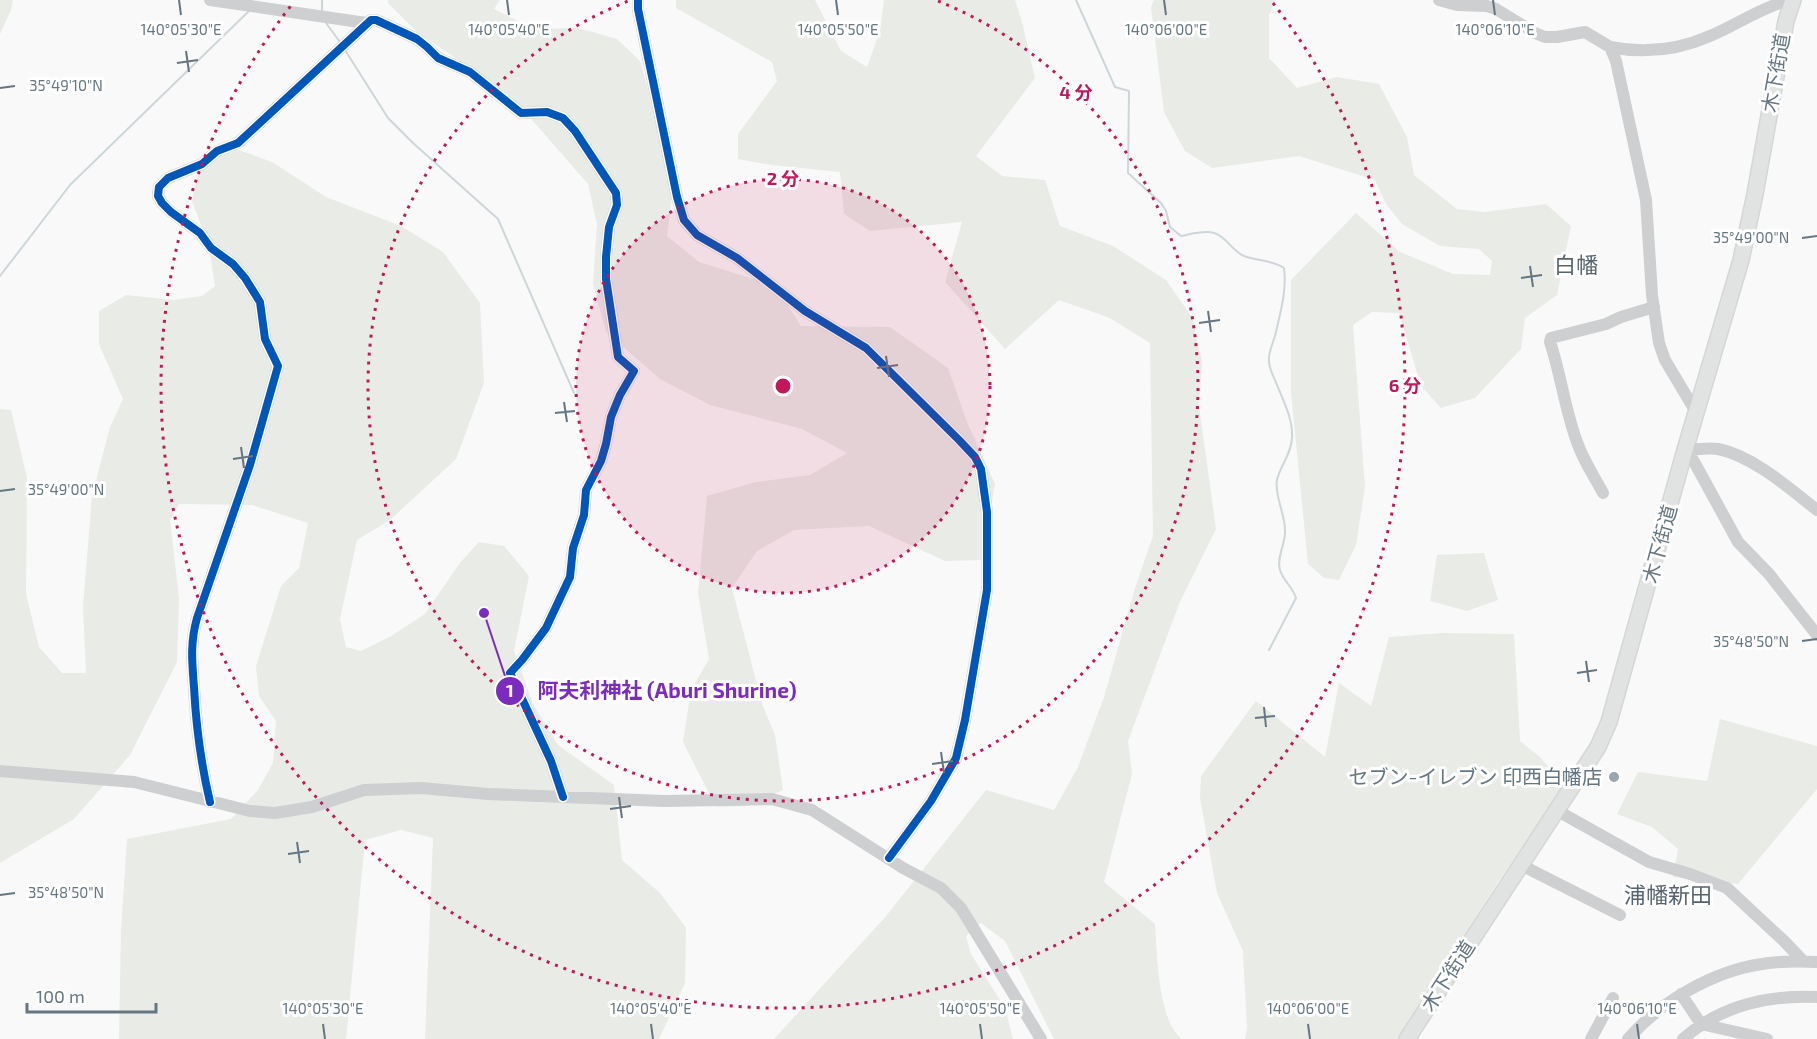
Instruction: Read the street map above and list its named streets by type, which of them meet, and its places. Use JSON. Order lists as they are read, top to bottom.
{
  "streets": {
    "main road": ["木下街道"]
  },
  "districts": ["白幡", "浦幡新田"],
  "places": ["阿夫利神社 (Aburi Shurine)", "セブン-イレブン 印西白幡店"],
  "scale_bar": "100 m",
  "coordinates": [
    "140°05'30\"E",
    "140°05'40\"E",
    "140°05'50\"E",
    "140°06'00\"E",
    "140°06'10\"E",
    "35°49'10\"N",
    "35°49'00\"N",
    "35°48'50\"N"
  ],
  "rings": ["4 分", "2 分", "6 分"]
}
